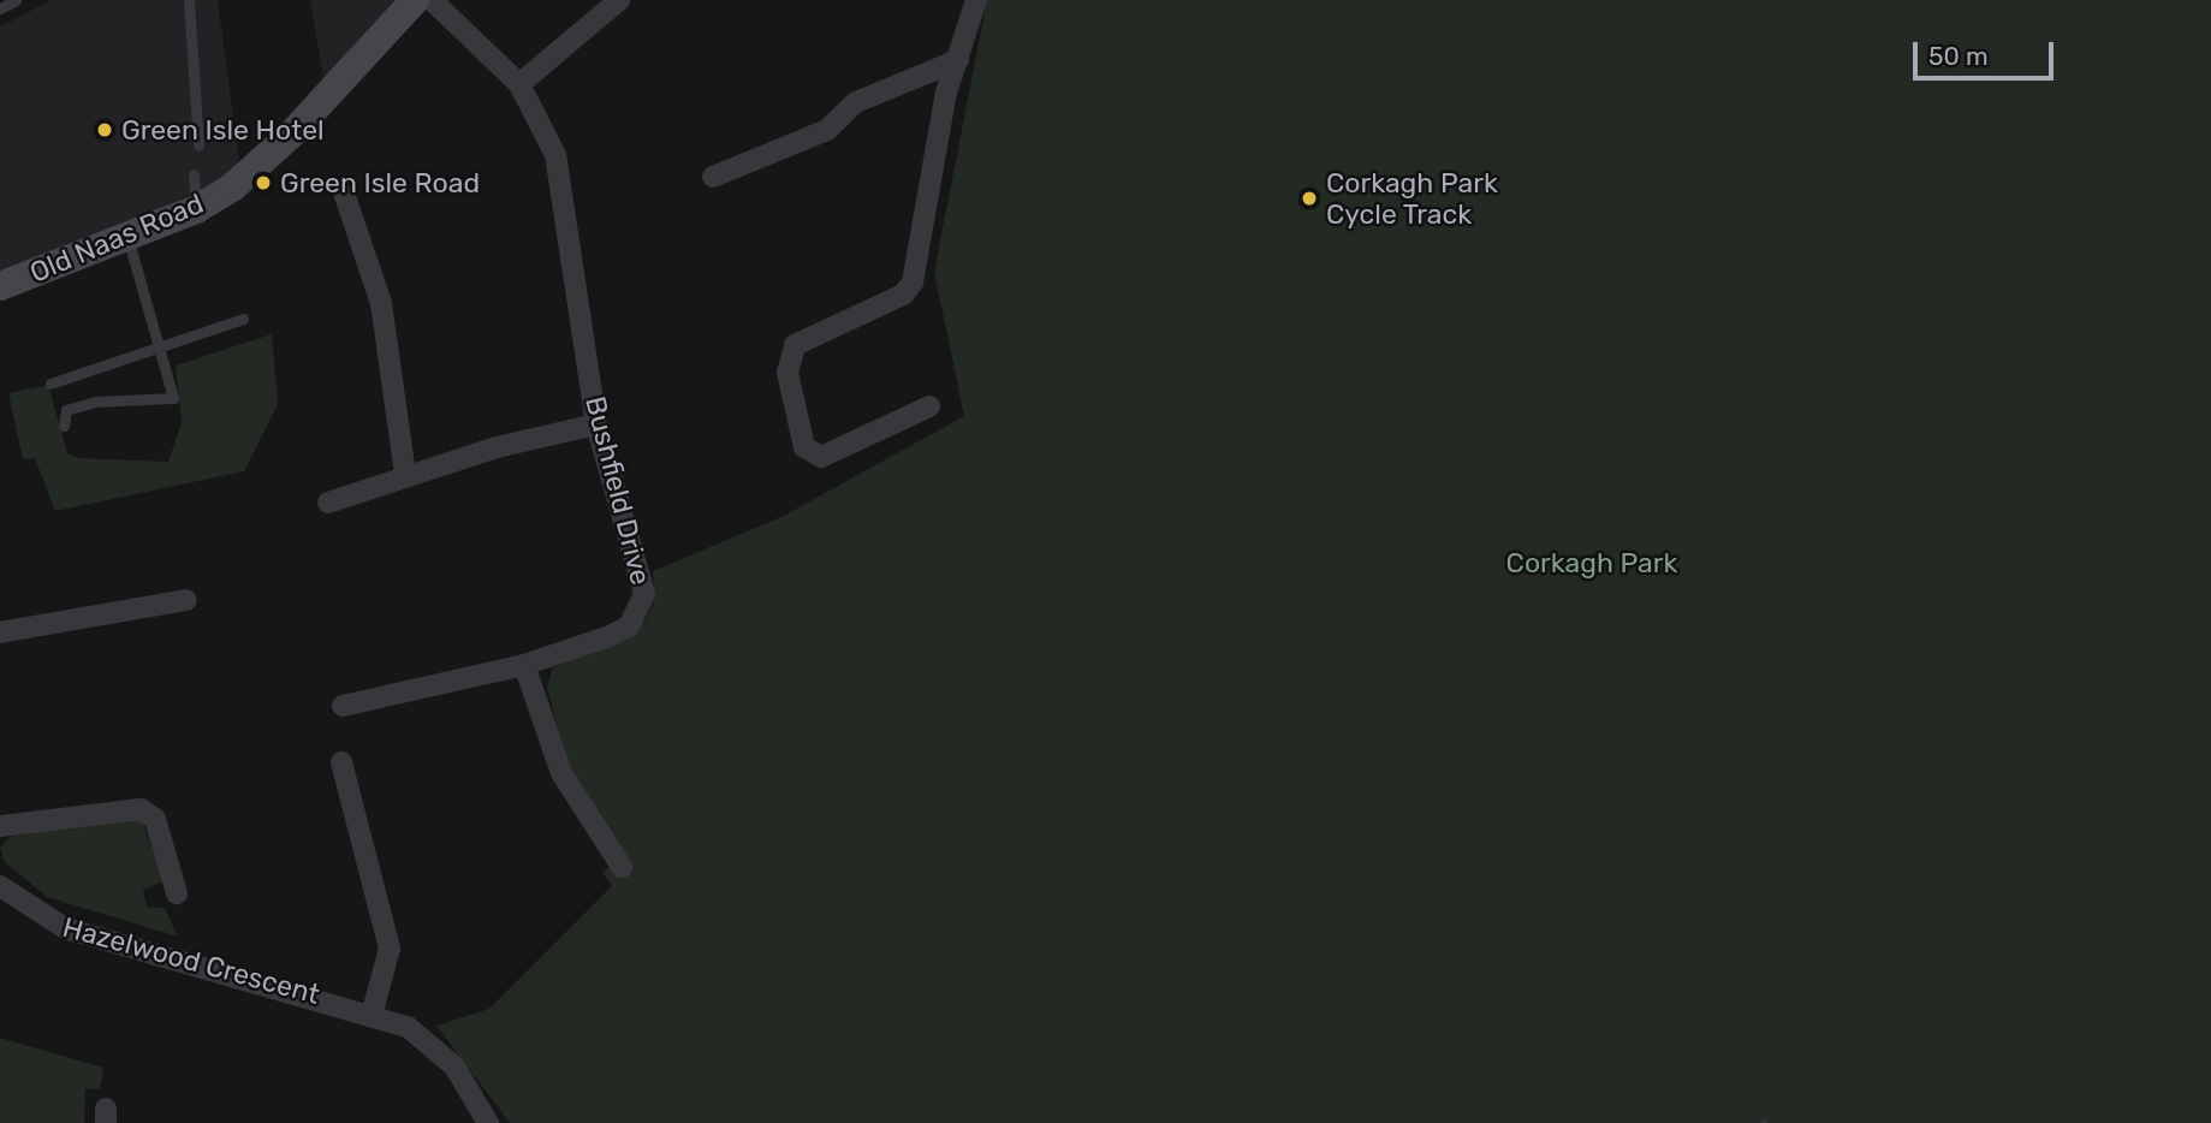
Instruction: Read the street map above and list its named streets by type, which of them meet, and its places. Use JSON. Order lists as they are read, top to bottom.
{
  "streets": {
    "street": ["Old Naas Road", "Bushfield Drive", "Hazelwood Crescent"]
  },
  "parks": ["Corkagh Park"],
  "places": ["Green Isle Hotel", "Green Isle Road", "Corkagh Park Cycle Track"],
  "scale_bar": "50 m"
}
